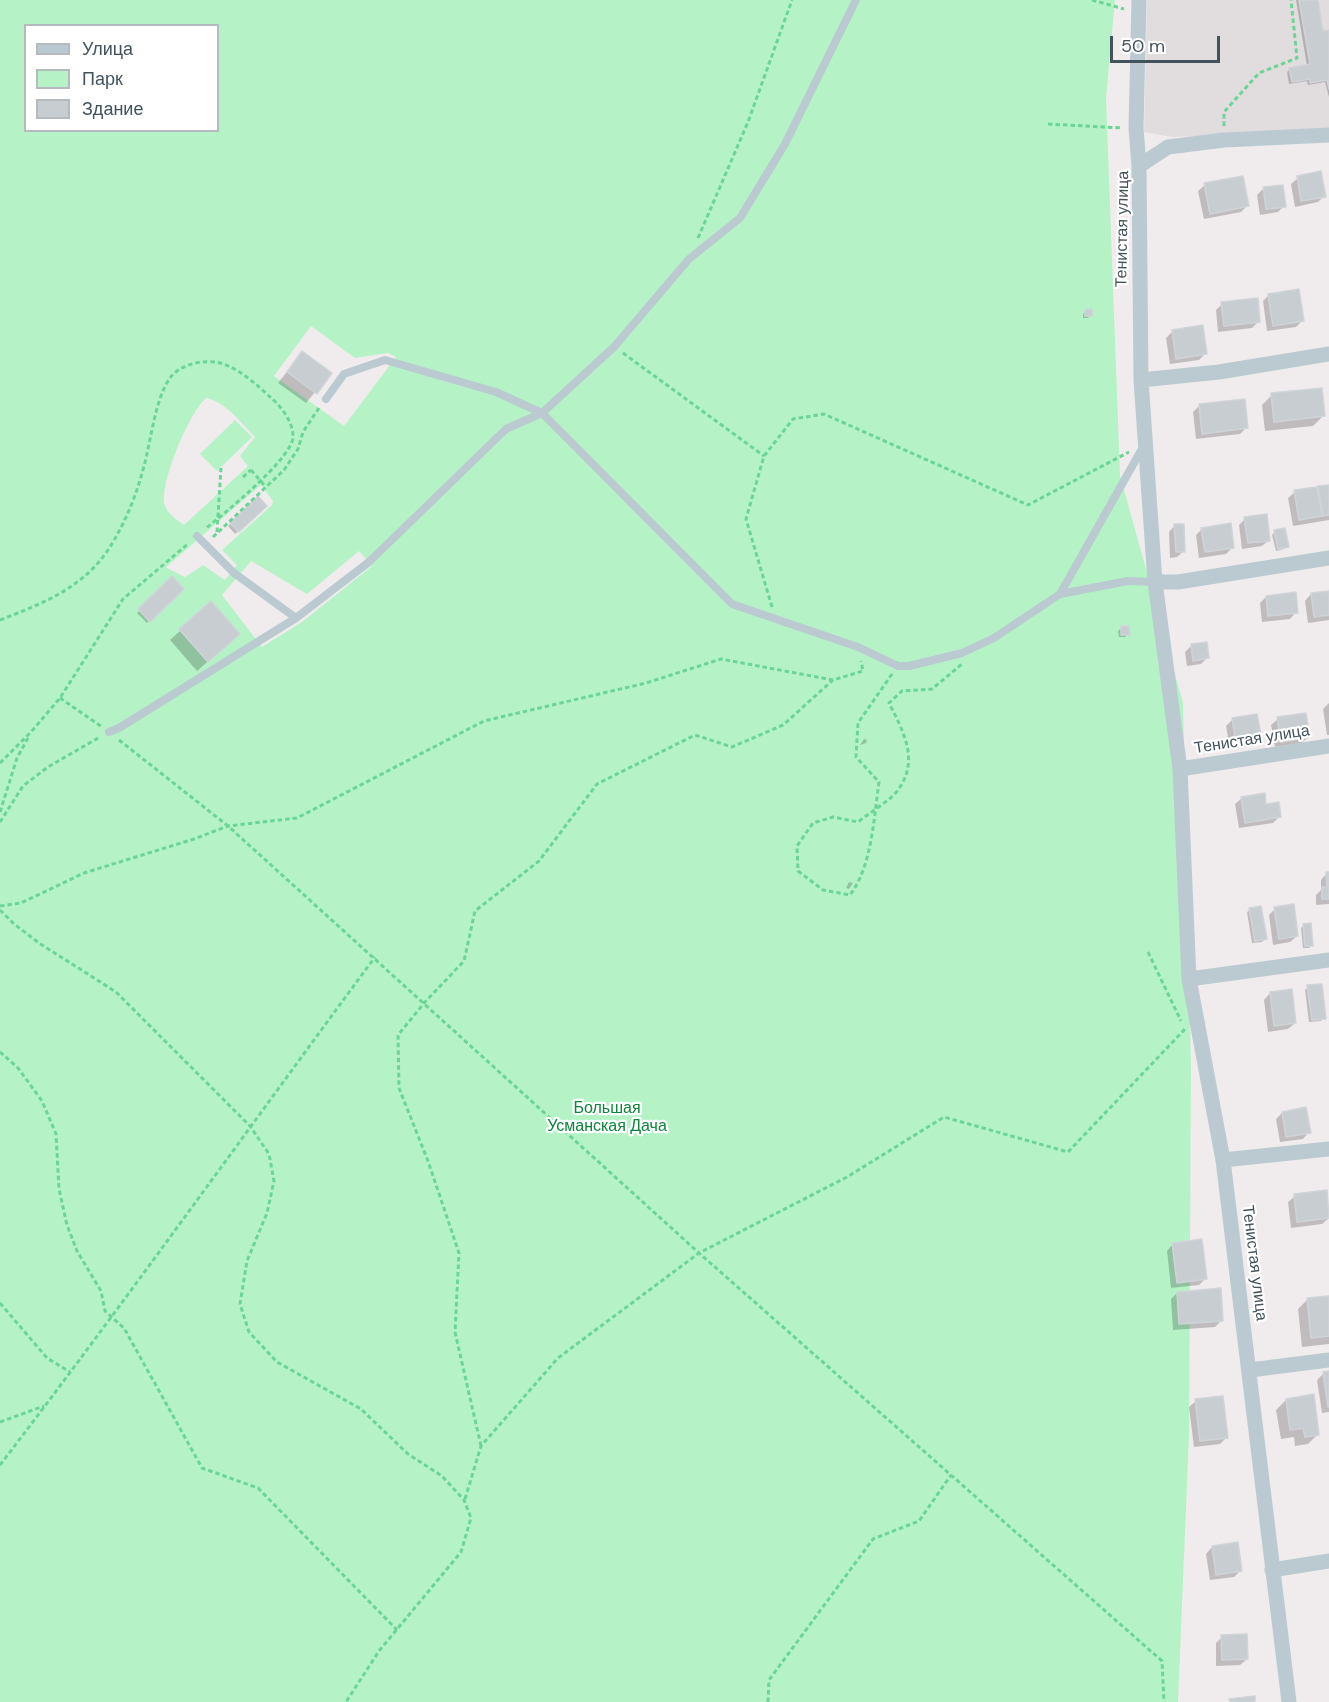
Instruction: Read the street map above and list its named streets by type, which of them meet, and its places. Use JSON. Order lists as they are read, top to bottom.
{
  "streets": {
    "street": ["Тенистая улица"]
  },
  "parks": ["Большая Усманская Дача"],
  "legend": ["Улица", "Парк", "Здание"],
  "scale_bar": "50 m"
}
